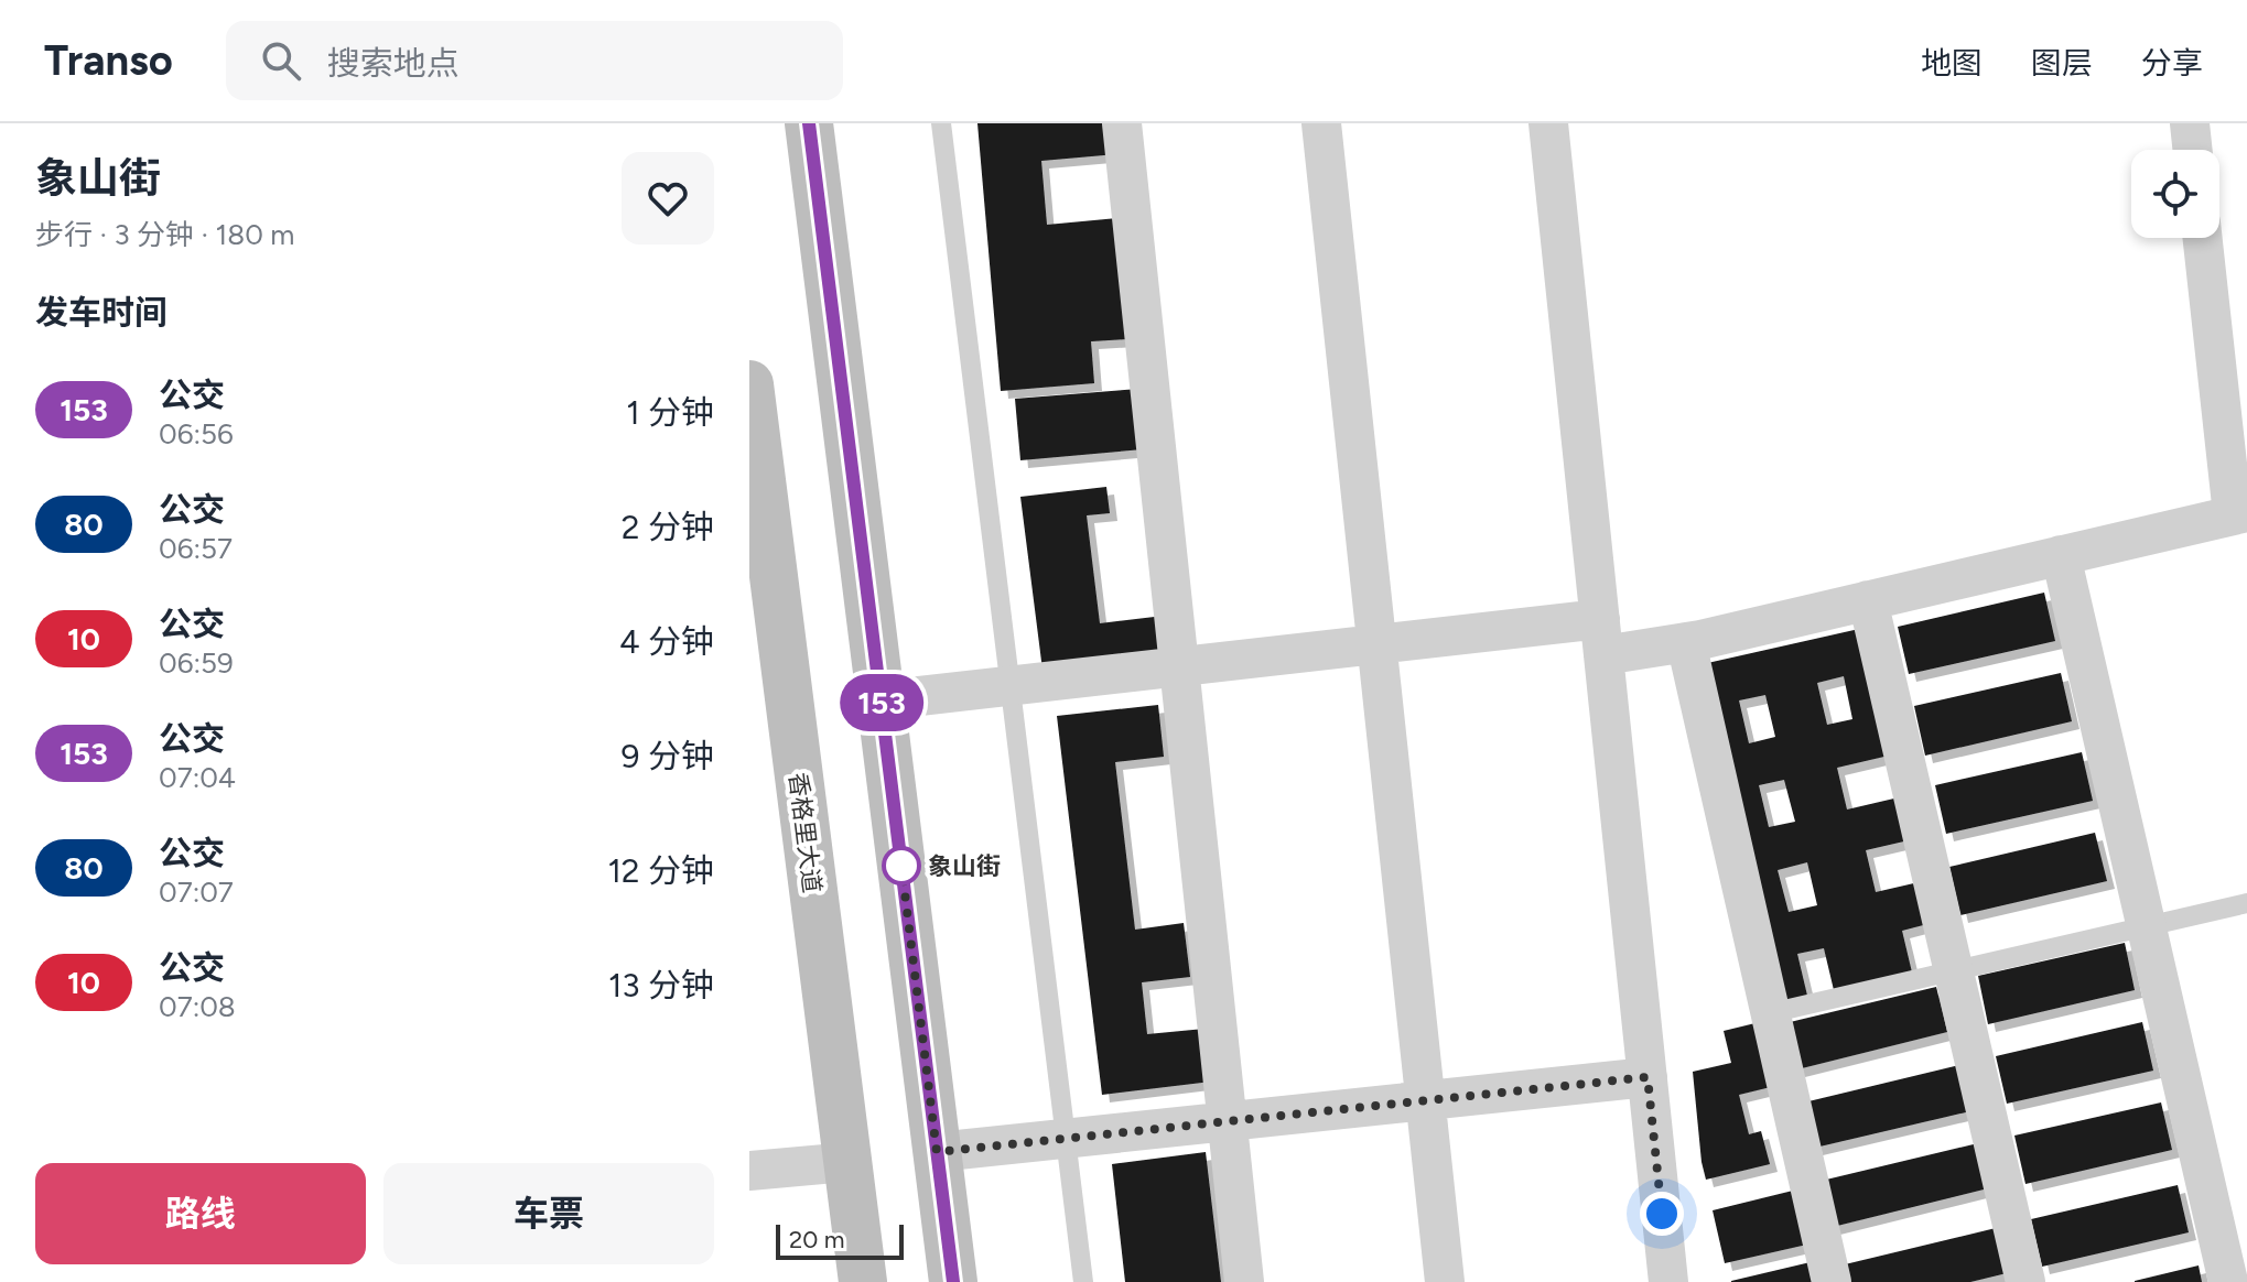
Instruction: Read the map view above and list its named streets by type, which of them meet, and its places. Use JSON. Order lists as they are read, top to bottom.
{
  "streets": {
    "main road": ["香格里大道"]
  },
  "places": ["象山街"],
  "lines": ["bus line 153"],
  "scale_bar": "20 m",
  "page": {
    "header": "Transo",
    "search": "搜索地点",
    "nav": ["地图", "图层", "分享"],
    "heading": [
      ["象山街", "步行 · 3 分钟 · 180 m"],
      "发车时间"
    ],
    "on_map": "153",
    "list": [
      {
        "mark": "153",
        "name": "公交",
        "note": "06:56",
        "value": "1 分钟"
      },
      {
        "mark": "80",
        "name": "公交",
        "note": "06:57",
        "value": "2 分钟"
      },
      {
        "mark": "10",
        "name": "公交",
        "note": "06:59",
        "value": "4 分钟"
      },
      {
        "mark": "153",
        "name": "公交",
        "note": "07:04",
        "value": "9 分钟"
      },
      {
        "mark": "80",
        "name": "公交",
        "note": "07:07",
        "value": "12 分钟"
      },
      {
        "mark": "10",
        "name": "公交",
        "note": "07:08",
        "value": "13 分钟"
      }
    ],
    "buttons": ["路线", "车票"],
    "scale": "20 m"
  }
}
